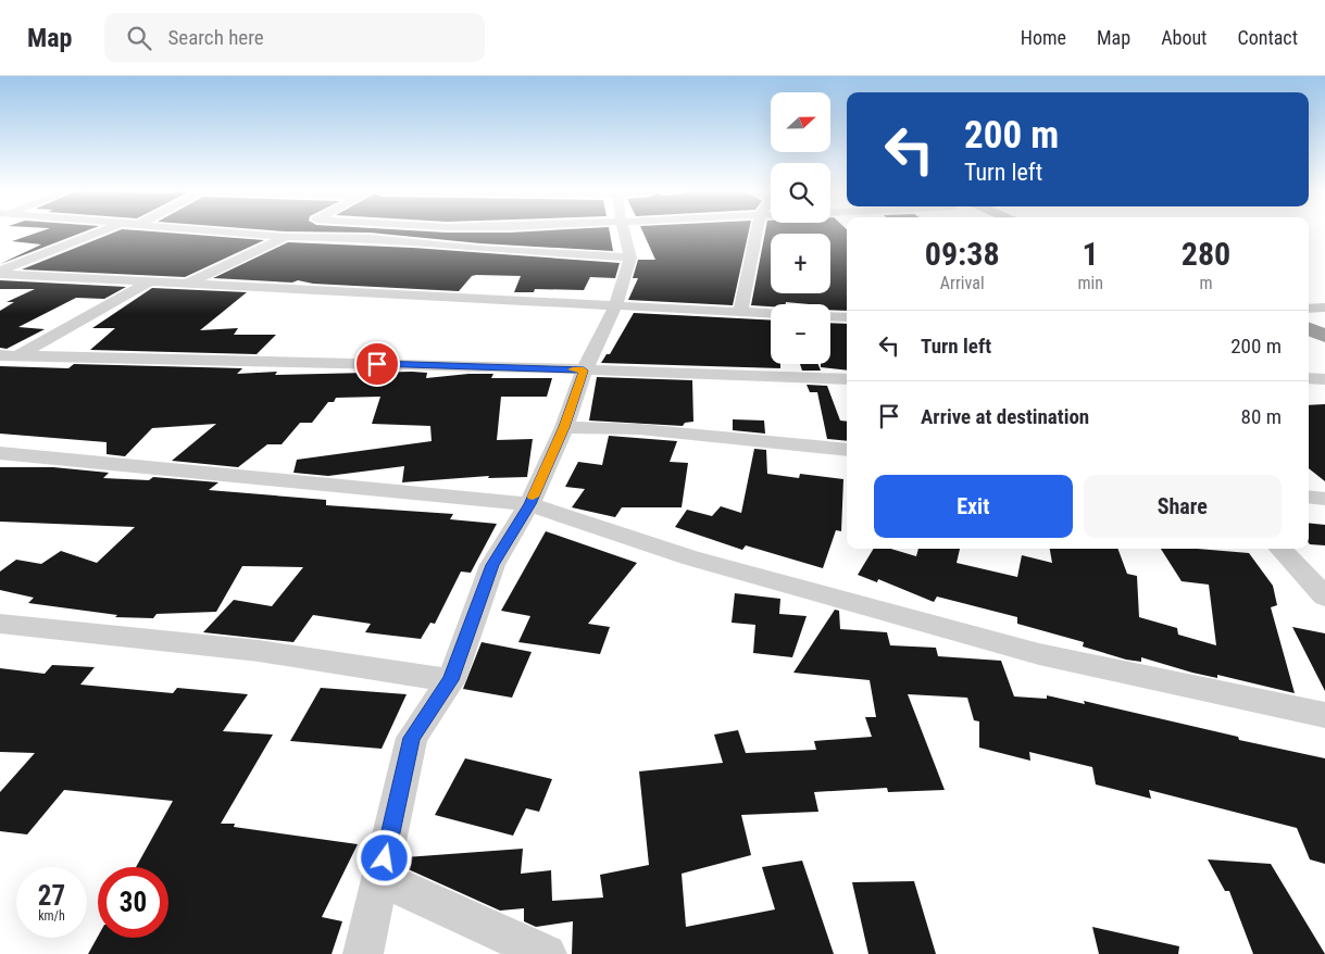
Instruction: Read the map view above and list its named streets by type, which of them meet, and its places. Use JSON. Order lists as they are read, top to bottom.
{
  "north": "right",
  "page": {
    "header": "Map",
    "search": "Search here",
    "nav": [
      "Home",
      "Map",
      "About",
      "Contact"
    ],
    "map_buttons": ["+", "−"],
    "turn": ["200 m", "Turn left"],
    "eta": [
      "09:38",
      "Arrival",
      "1",
      "min",
      "280",
      "m"
    ],
    "list": [
      {
        "name": "Turn left",
        "value": "200 m"
      },
      {
        "name": "Arrive at destination",
        "value": "80 m"
      }
    ],
    "buttons": ["Exit", "Share"],
    "speed": "27 km/h",
    "limit": "30"
  }
}
